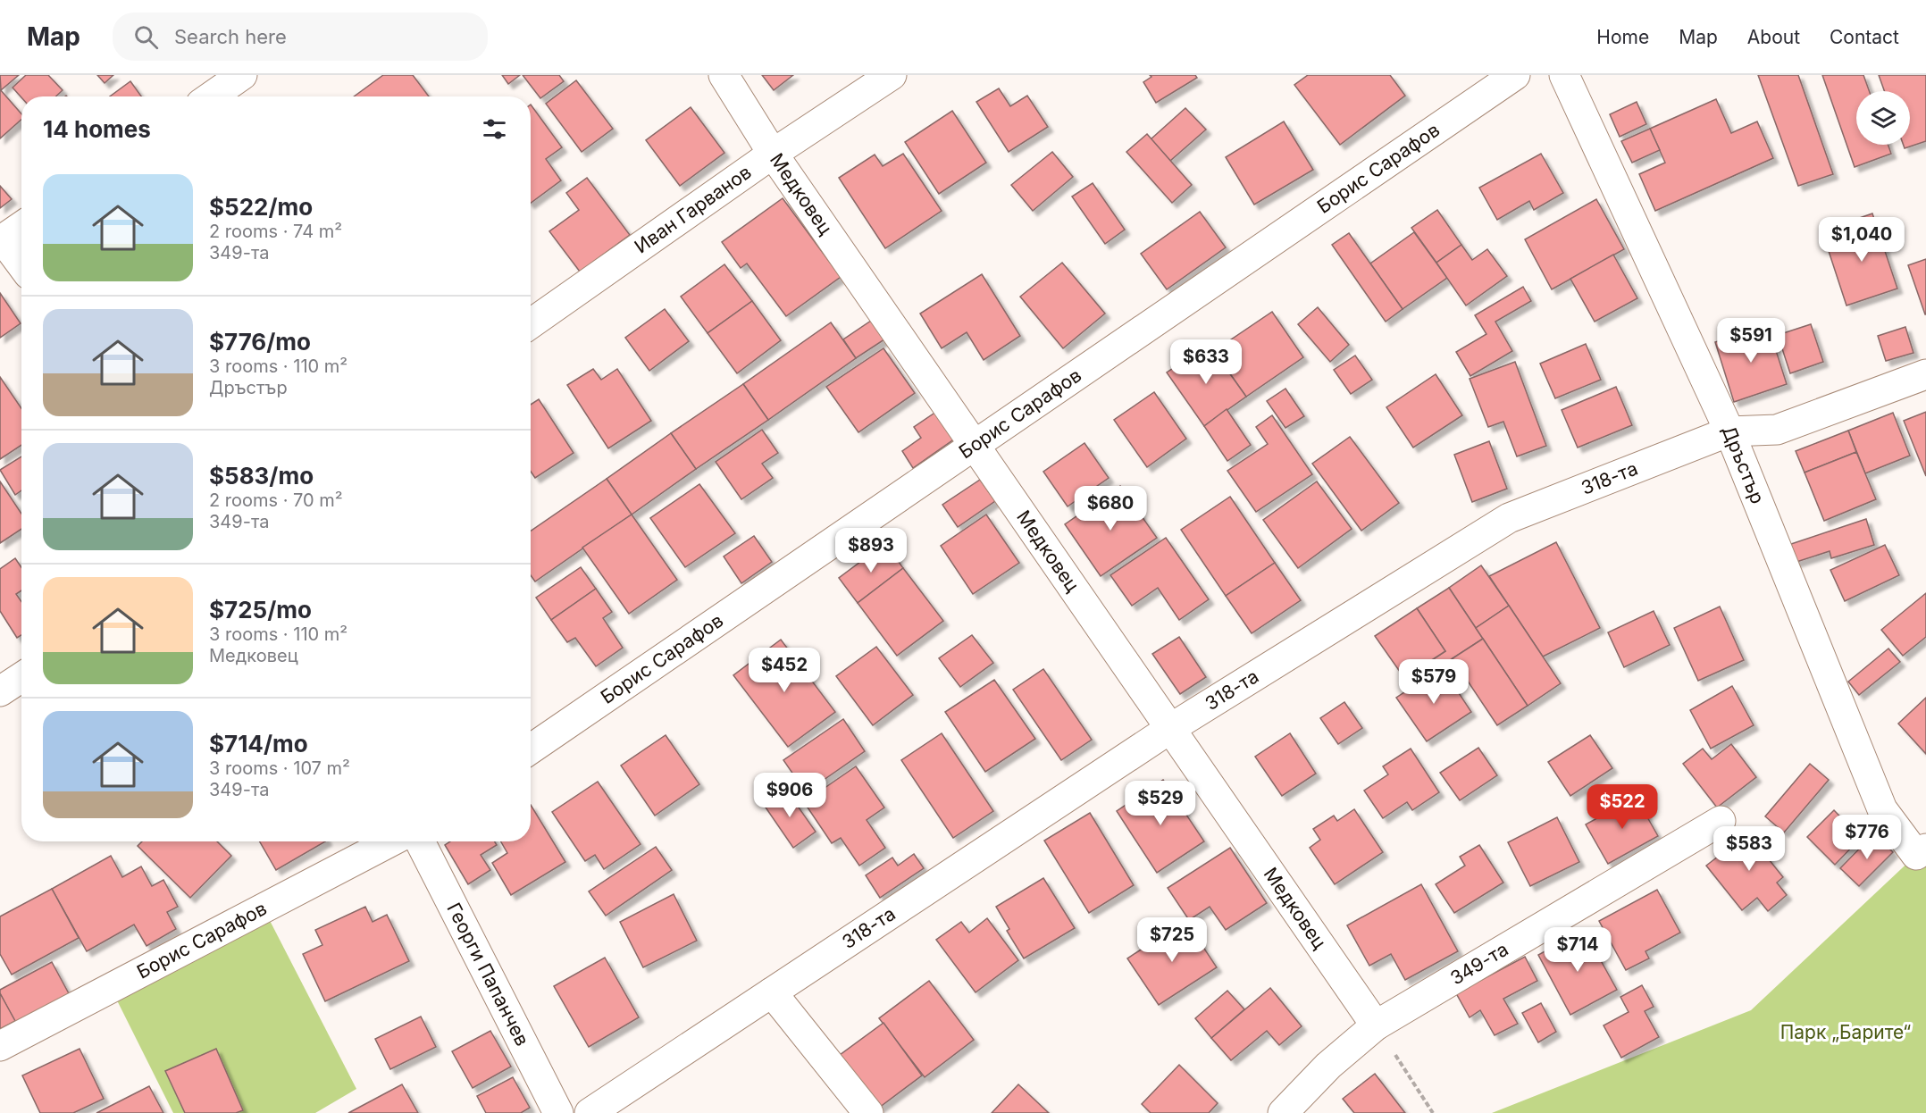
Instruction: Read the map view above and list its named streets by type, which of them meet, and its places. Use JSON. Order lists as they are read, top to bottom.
{
  "streets": {
    "street": [
      "Борис Сарафов",
      "Медковец",
      "Иван Гарванов",
      "Дръстър",
      "318-та",
      "349-та",
      "Георги Папанчев"
    ]
  },
  "crossings": [
    ["Борис Сарафов", "Медковец"],
    ["Медковец", "Иван Гарванов"],
    ["Медковец", "318-та"],
    ["Медковец", "349-та"],
    ["Дръстър", "318-та"]
  ],
  "parks": ["Парк „Барите“"],
  "page": {
    "header": "Map",
    "search": "Search here",
    "nav": [
      "Home",
      "Map",
      "About",
      "Contact"
    ],
    "heading": "14 homes",
    "list": [
      {
        "name": "$522/mo",
        "note": "2 rooms · 74 m² · 349-та"
      },
      {
        "name": "$776/mo",
        "note": "3 rooms · 110 m² · Дръстър"
      },
      {
        "name": "$583/mo",
        "note": "2 rooms · 70 m² · 349-та"
      },
      {
        "name": "$725/mo",
        "note": "3 rooms · 110 m² · Медковец"
      },
      {
        "name": "$714/mo",
        "note": "3 rooms · 107 m² · 349-та"
      }
    ],
    "price": [
      "$1,040",
      "$591",
      "$633",
      "$680",
      "$893",
      "$452",
      "$579",
      "$906",
      "$529",
      "$522",
      "$776",
      "$583",
      "$725",
      "$714"
    ]
  }
}
